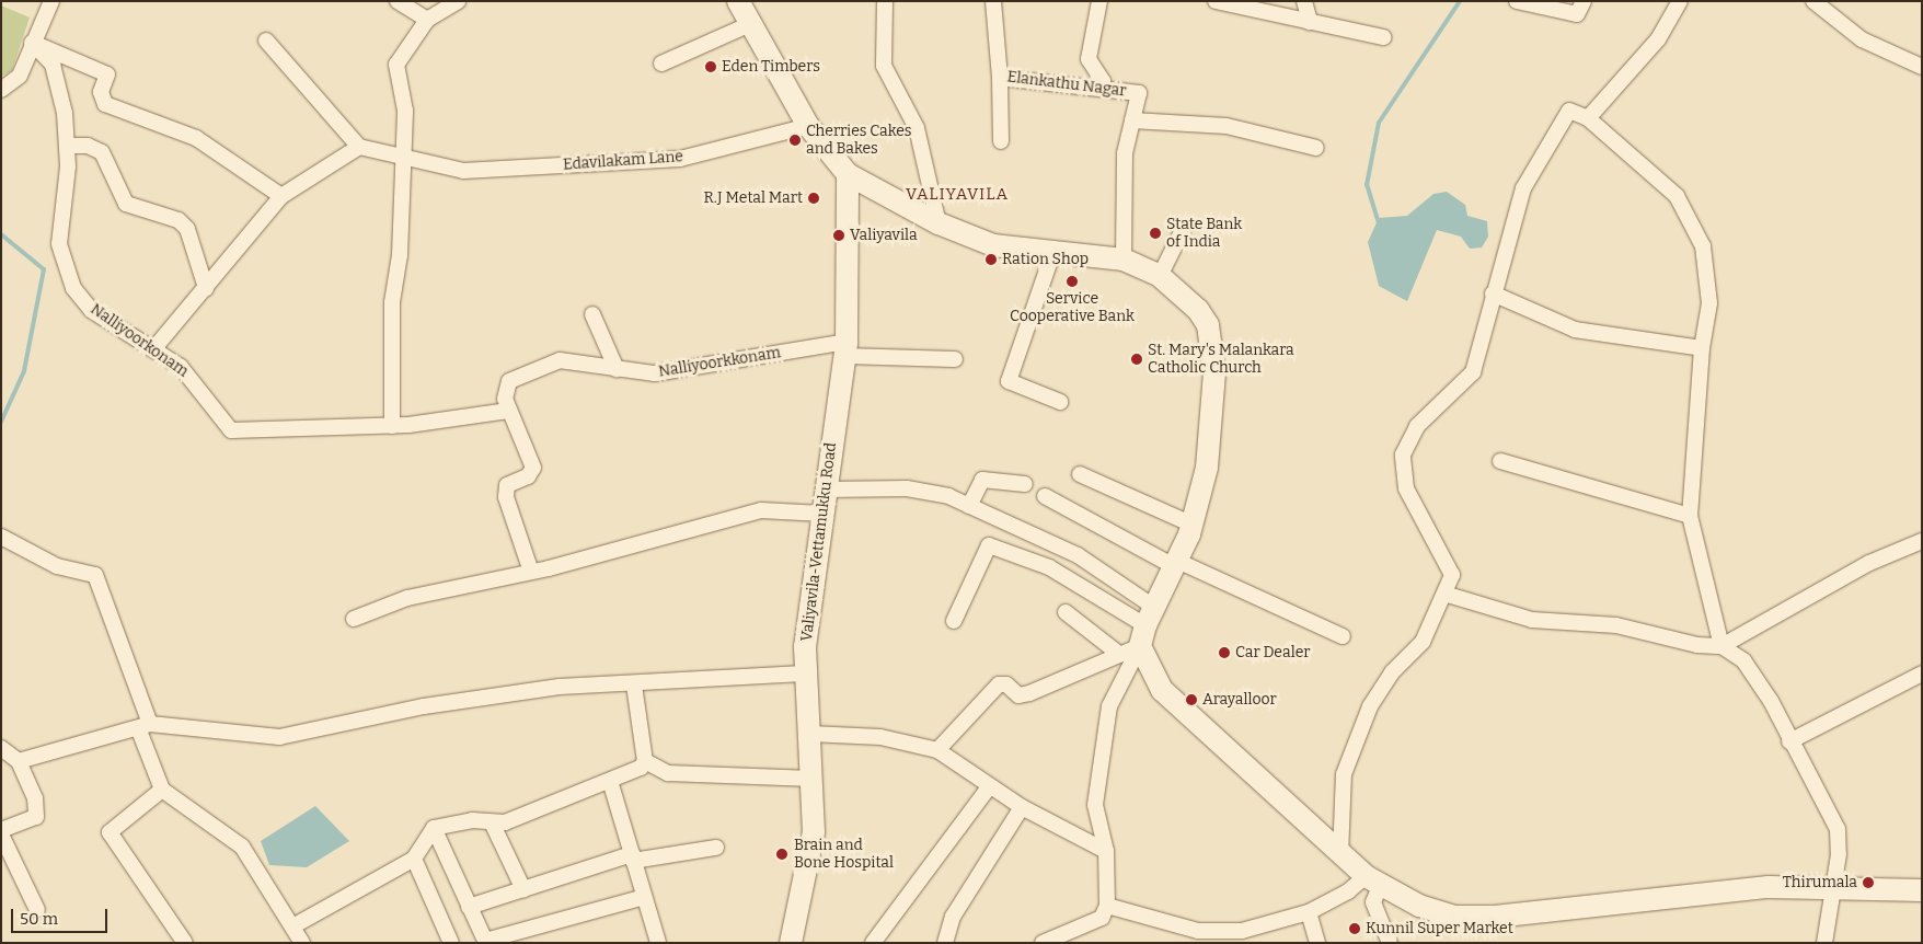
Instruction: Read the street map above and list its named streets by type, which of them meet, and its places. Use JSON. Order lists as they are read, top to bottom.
{
  "streets": {
    "main road": ["Valiyavila-Vettamukku Road"],
    "street": [
      "Elankathu Nagar",
      "Edavilakam Lane",
      "Nalliyoorkonam",
      "Nalliyoorkkonam"
    ]
  },
  "crossings": [
    ["Nalliyoorkonam", "Nalliyoorkkonam"],
    ["Nalliyoorkkonam", "Valiyavila-Vettamukku Road"]
  ],
  "districts": ["VALIYAVILA"],
  "places": [
    "Eden Timbers",
    "Cherries Cakes and Bakes",
    "R.J Metal Mart",
    "State Bank of India",
    "Valiyavila",
    "Ration Shop",
    "Service Cooperative Bank",
    "St. Mary's Malankara Catholic Church",
    "Car Dealer",
    "Arayalloor",
    "Brain and Bone Hospital",
    "Thirumala",
    "Kunnil Super Market"
  ],
  "scale_bar": "50 m"
}
